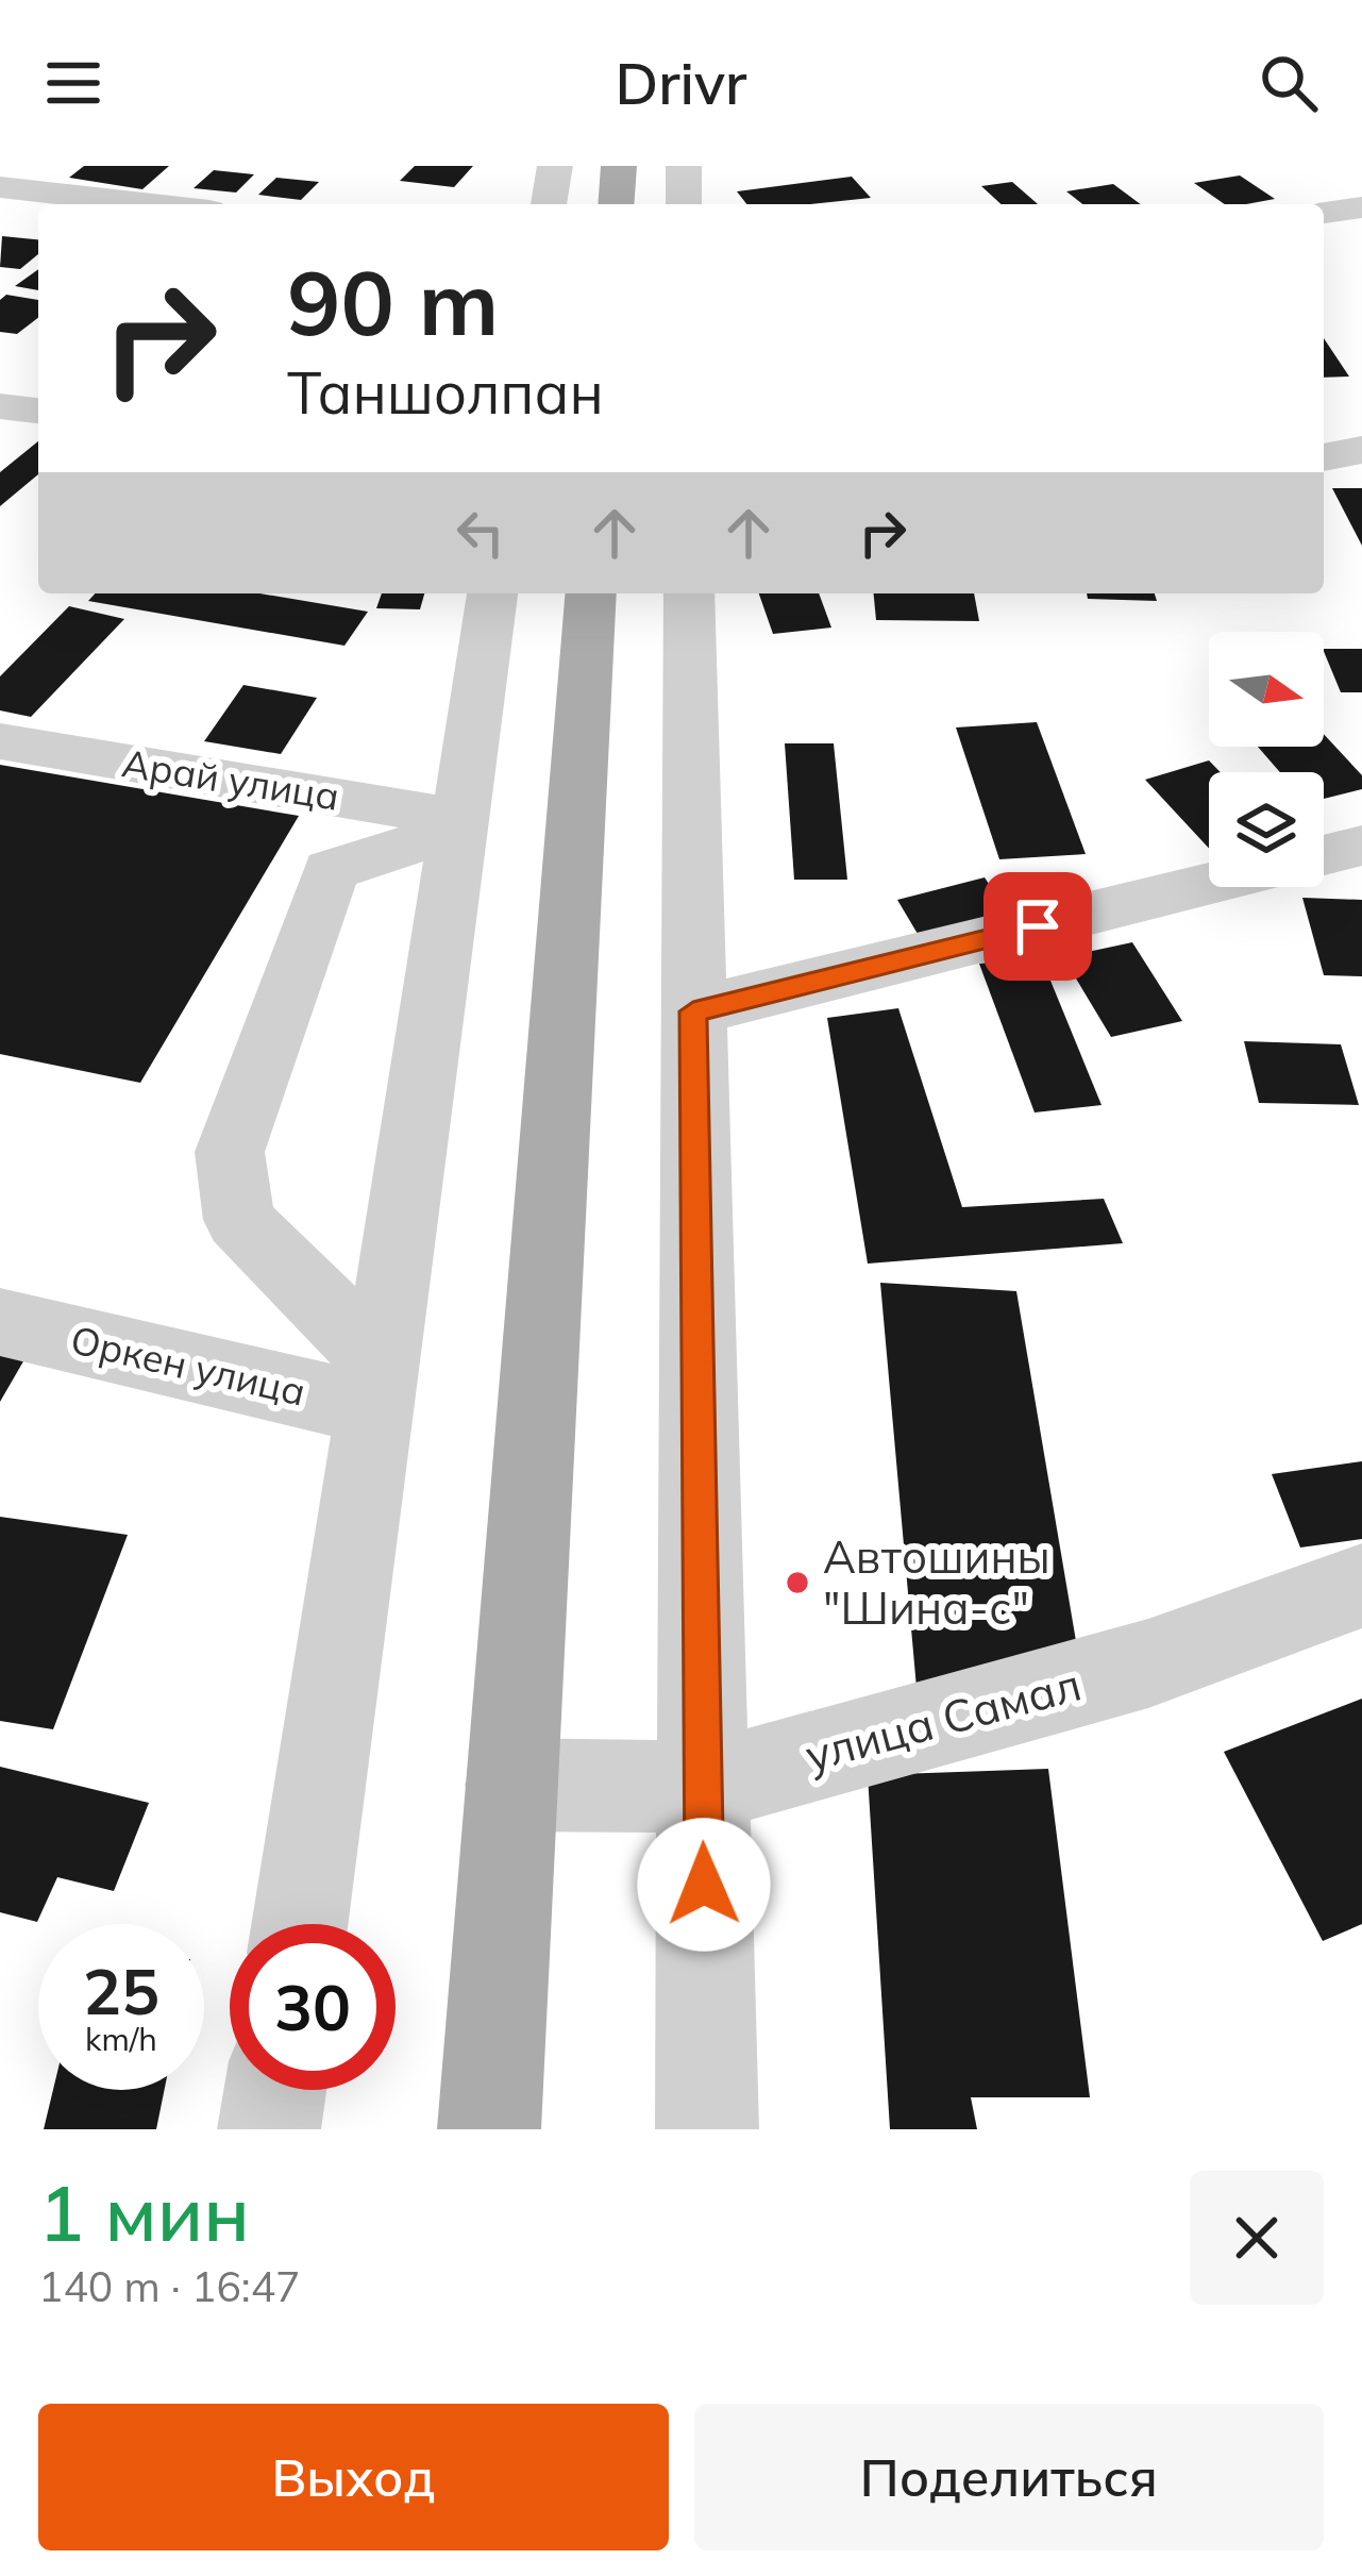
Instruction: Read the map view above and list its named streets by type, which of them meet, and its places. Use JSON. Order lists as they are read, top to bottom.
{
  "streets": {
    "street": ["Арай улица", "Оркен улица", "улица Самал"]
  },
  "places": ["Автошины \"Шина-с\""],
  "north": "right",
  "page": {
    "header": "Drivr",
    "turn": ["90 m", "Таншолпан"],
    "speed": "25 km/h",
    "limit": "30",
    "heading": ["1 мин", "140 m · 16:47"],
    "buttons": ["Выход", "Поделиться"]
  }
}
